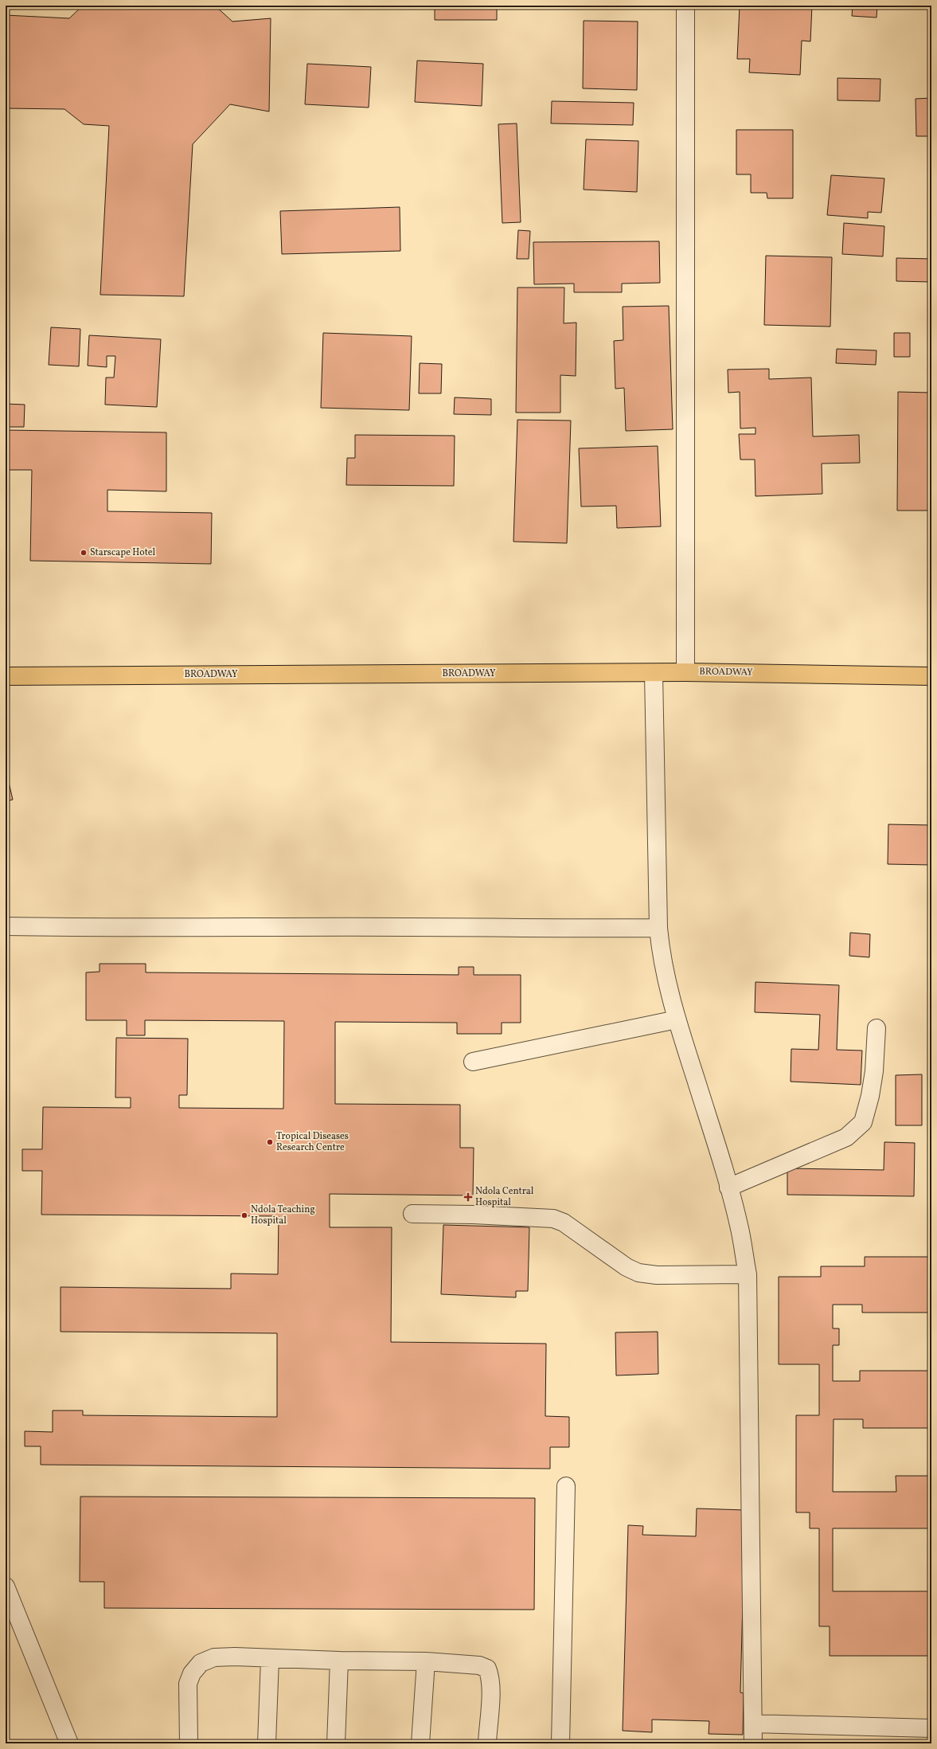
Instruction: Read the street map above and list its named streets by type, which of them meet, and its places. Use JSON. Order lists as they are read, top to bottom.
{
  "streets": {
    "main road": ["BROADWAY"]
  },
  "places": {
    "other": ["Starscape Hotel", "Tropical Diseases Research Centre", "Ndola Teaching Hospital"],
    "health": ["Ndola Central Hospital"]
  }
}
